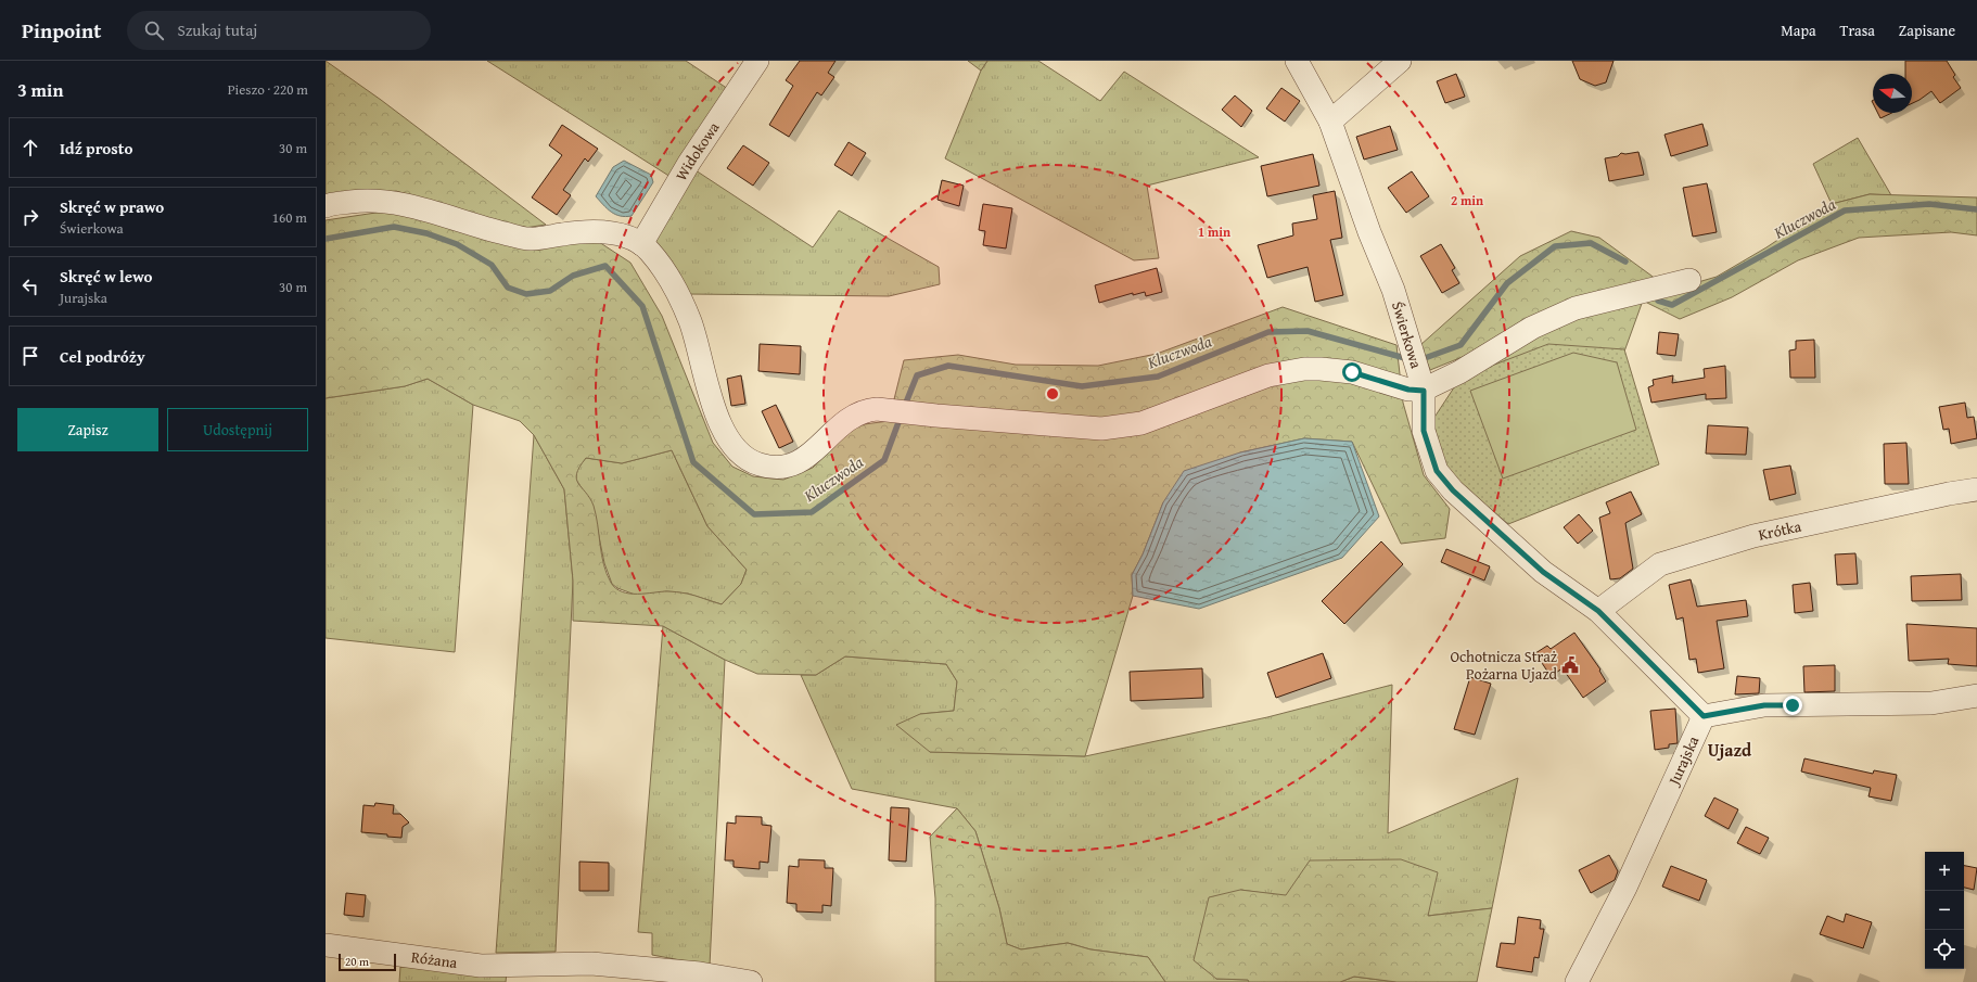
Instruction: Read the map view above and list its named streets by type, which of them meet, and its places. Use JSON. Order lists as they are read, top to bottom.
{
  "streets": {
    "street": [
      "Widokowa",
      "Świerkowa",
      "Krótka",
      "Jurajska",
      "Różana"
    ]
  },
  "crossings": [
    ["Świerkowa", "Krótka"],
    ["Świerkowa", "Jurajska"]
  ],
  "districts": ["Ujazd"],
  "water": ["Kluczwoda"],
  "places": {
    "public building": ["Ochotnicza Straż Pożarna Ujazd"]
  },
  "scale_bar": "20 m",
  "north": "left",
  "page": {
    "header": "Pinpoint",
    "search": "Szukaj tutaj",
    "nav": ["Mapa", "Trasa", "Zapisane"],
    "heading": ["3 min", "Pieszo · 220 m"],
    "list": [
      ["Idź prosto", "30 m"],
      ["Skręć w prawo", "Świerkowa", "160 m"],
      ["Skręć w lewo", "Jurajska", "30 m"],
      "Cel podróży"
    ],
    "buttons": ["Zapisz", "Udostępnij"],
    "map_buttons": ["+", "−"],
    "scale": "20 m"
  },
  "rings": ["2 min", "1 min"]
}
